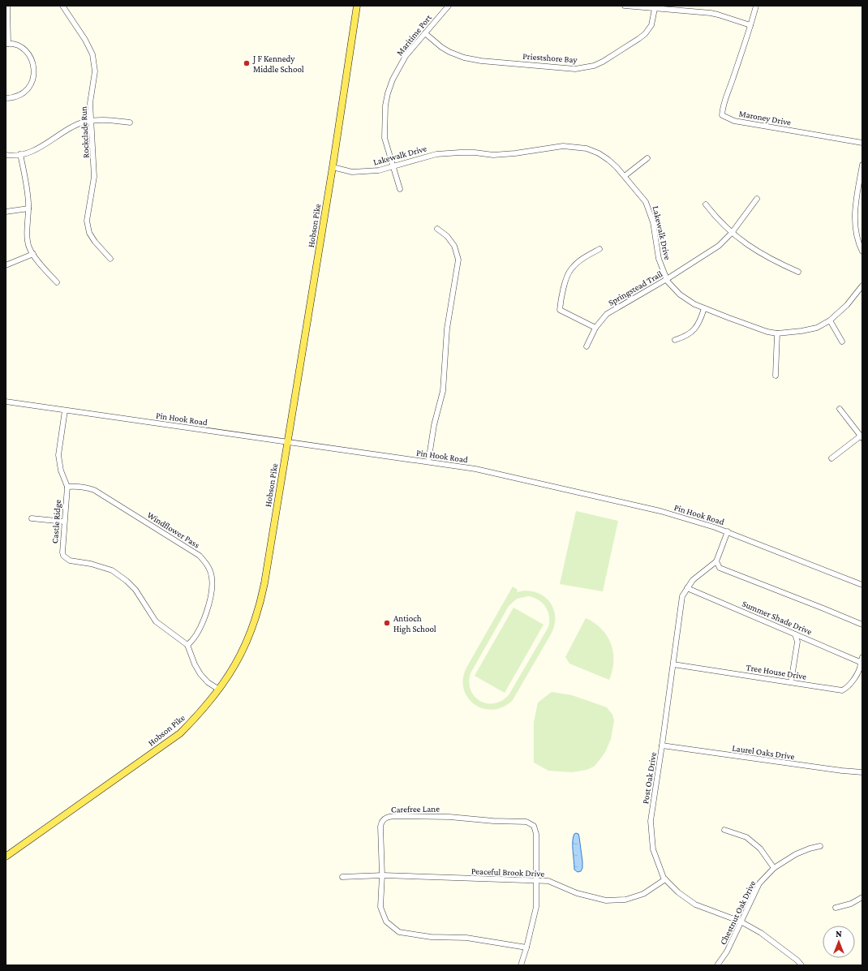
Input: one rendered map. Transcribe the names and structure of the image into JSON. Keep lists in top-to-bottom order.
{
  "streets": {
    "main road": ["Hobson Pike"],
    "street": [
      "Maritime Port",
      "Priestshore Bay",
      "Maroney Drive",
      "Rockclade Run",
      "Lakewalk Drive",
      "Springstead Trail",
      "Pin Hook Road",
      "Castle Ridge",
      "Windflower Pass",
      "Summer Shade Drive",
      "Tree House Drive",
      "Laurel Oaks Drive",
      "Post Oak Drive",
      "Carefree Lane",
      "Peaceful Brook Drive",
      "Chestnut Oak Drive"
    ]
  },
  "crossings": [
    ["Maritime Port", "Priestshore Bay"],
    ["Maritime Port", "Lakewalk Drive"],
    ["Lakewalk Drive", "Hobson Pike"],
    ["Lakewalk Drive", "Springstead Trail"],
    ["Hobson Pike", "Pin Hook Road"],
    ["Pin Hook Road", "Castle Ridge"],
    ["Castle Ridge", "Windflower Pass"],
    ["Summer Shade Drive", "Tree House Drive"],
    ["Summer Shade Drive", "Post Oak Drive"],
    ["Tree House Drive", "Post Oak Drive"],
    ["Laurel Oaks Drive", "Post Oak Drive"],
    ["Post Oak Drive", "Peaceful Brook Drive"],
    ["Post Oak Drive", "Chestnut Oak Drive"],
    ["Carefree Lane", "Peaceful Brook Drive"]
  ],
  "places": ["J F Kennedy Middle School", "Antioch High School"],
  "north": "top"
}
